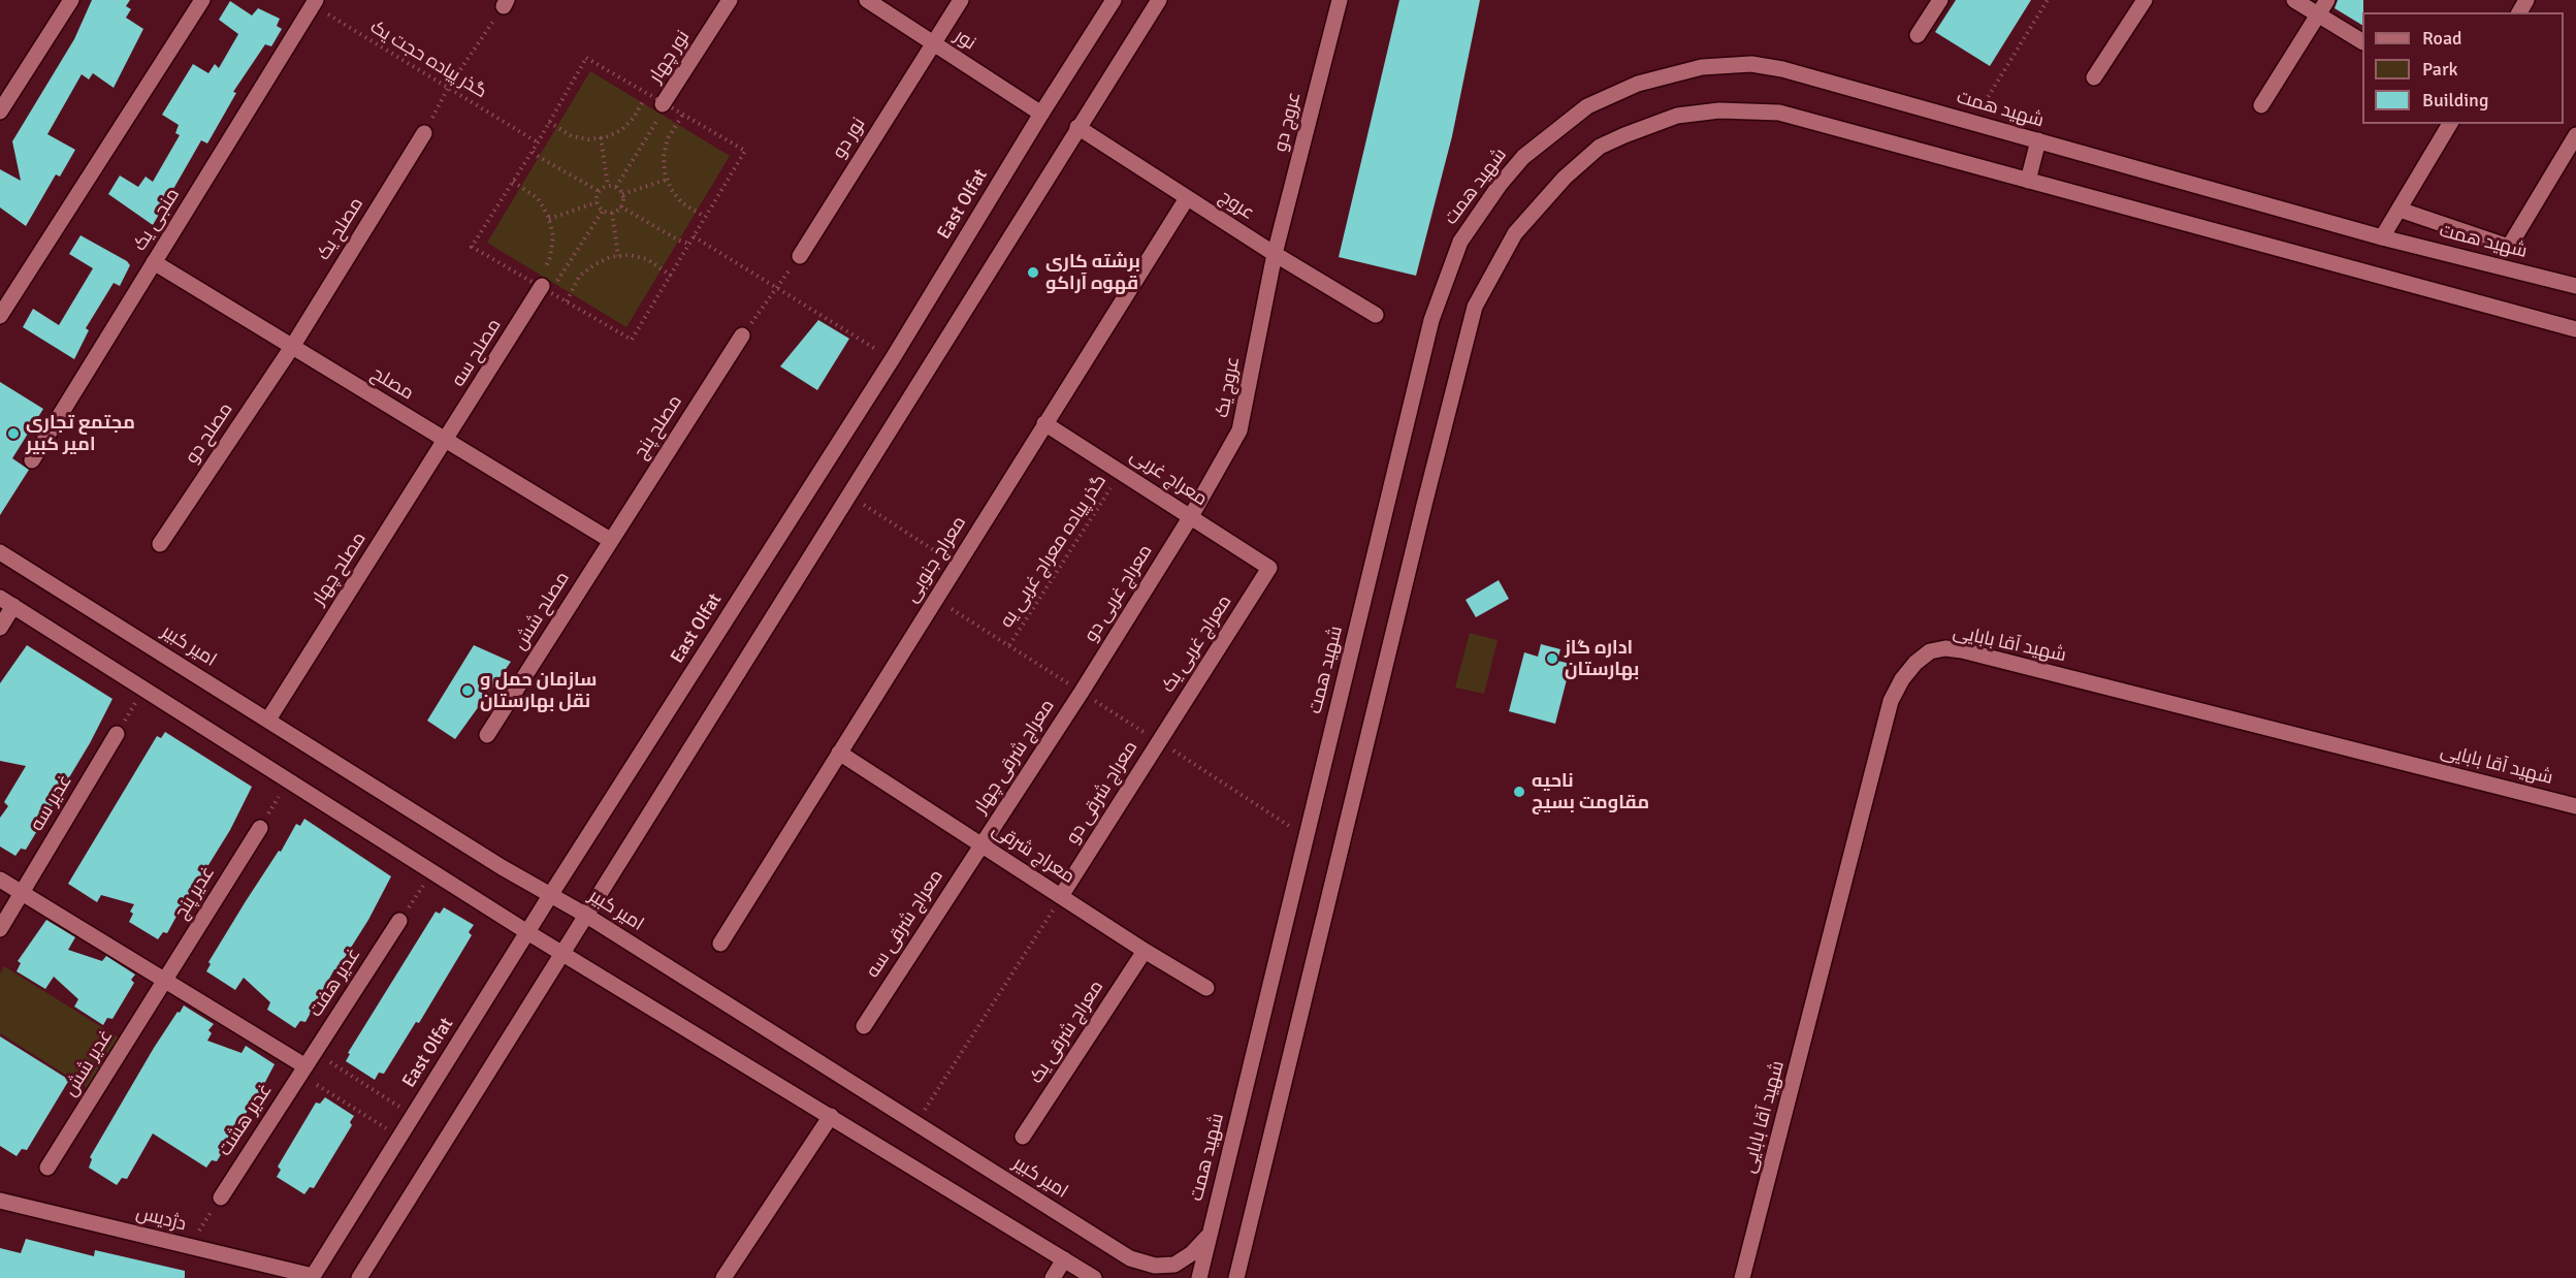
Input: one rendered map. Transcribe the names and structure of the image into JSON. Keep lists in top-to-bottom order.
{
  "streets": {
    "street": [
      "نور",
      "نور چهار",
      "شهید همت",
      "عروج دو",
      "نور دو",
      "East Olfat",
      "عروج",
      "منجی یک",
      "مصلح یک",
      "مصلح سه",
      "مصلح",
      "عروج یک",
      "مصلح پنج",
      "مصلح دو",
      "معراج غربی",
      "معراج جنوبی",
      "مصلح چهار",
      "معراج غربی دو",
      "مصلح شش",
      "معراج غربی یک",
      "شهید آقا بابایی",
      "امیر کبیر",
      "معراج شرقی چهار",
      "معراج شرقی دو",
      "غدیر سه",
      "معراج شرقی",
      "غدیر پنج",
      "معراج شرقی سه",
      "غدیر هفت",
      "معراج شرقی یک",
      "غدیر شش",
      "غدیر هشت",
      "دژدیس"
    ],
    "path": ["گذر پیاده حجت یک", "گذر پیاده معراج غربی یه"]
  },
  "crossings": [
    ["نور", "نور دو"],
    ["نور", "East Olfat"],
    ["گذر پیاده حجت یک", "منجی یک"],
    ["شهید همت", "امیر کبیر"],
    ["عروج دو", "عروج"],
    ["عروج دو", "عروج یک"],
    ["East Olfat", "امیر کبیر"],
    ["East Olfat", "دژدیس"],
    ["عروج", "عروج یک"],
    ["عروج", "معراج جنوبی"],
    ["منجی یک", "مصلح"],
    ["مصلح یک", "مصلح"],
    ["مصلح یک", "مصلح دو"],
    ["مصلح سه", "مصلح"],
    ["مصلح سه", "مصلح چهار"],
    ["مصلح", "مصلح پنج"],
    ["مصلح", "مصلح دو"],
    ["مصلح", "مصلح چهار"],
    ["مصلح", "مصلح شش"],
    ["عروج یک", "معراج غربی"],
    ["عروج یک", "معراج غربی دو"],
    ["مصلح پنج", "مصلح شش"],
    ["معراج غربی", "گذر پیاده معراج غربی یه"],
    ["معراج غربی", "معراج جنوبی"],
    ["معراج غربی", "معراج غربی دو"],
    ["معراج غربی", "معراج غربی یک"],
    ["معراج جنوبی", "معراج شرقی"],
    ["مصلح چهار", "امیر کبیر"],
    ["معراج غربی دو", "معراج شرقی چهار"],
    ["معراج غربی یک", "معراج شرقی دو"],
    ["معراج شرقی چهار", "معراج شرقی"],
    ["معراج شرقی چهار", "معراج شرقی سه"],
    ["معراج شرقی دو", "معراج شرقی"],
    ["معراج شرقی", "معراج شرقی سه"],
    ["معراج شرقی", "معراج شرقی یک"],
    ["غدیر پنج", "غدیر شش"],
    ["غدیر هفت", "غدیر هشت"]
  ],
  "places": [
    "برشته کاری قهوه آراکو",
    "مجتمع تجاری امیر کبیر",
    "اداره گاز بهارستان",
    "سازمان حمل و نقل بهارستان",
    "ناحیه مقاومت بسیج"
  ],
  "legend": ["Road", "Park", "Building"]
}
